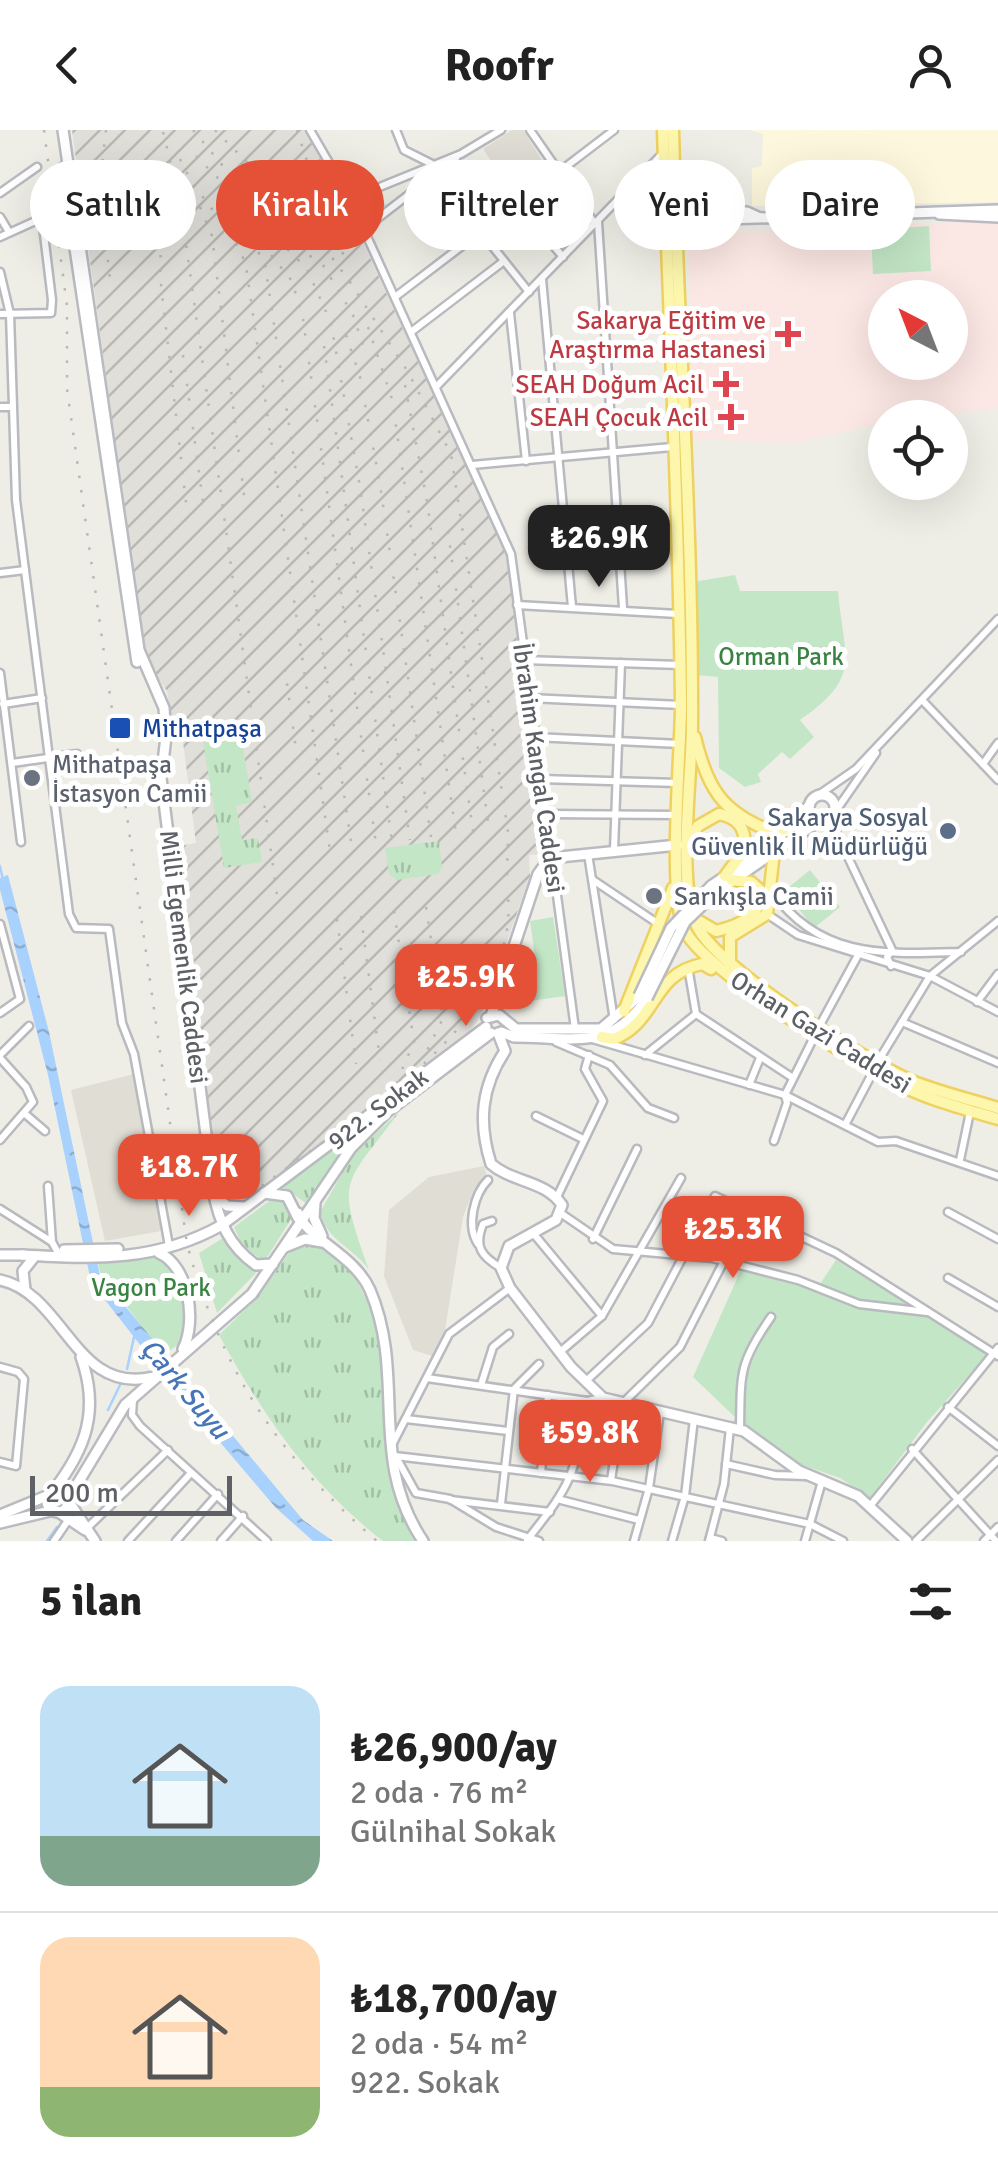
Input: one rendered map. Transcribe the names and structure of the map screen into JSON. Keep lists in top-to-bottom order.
{
  "streets": {
    "main road": ["Milli Egemenlik Caddesi", "Orhan Gazi Caddesi", "922. Sokak"],
    "street": ["İbrahim Kangal Caddesi"]
  },
  "crossings": [
    ["Milli Egemenlik Caddesi", "922. Sokak"]
  ],
  "water": ["Çark Suyu"],
  "parks": ["Orman Park", "Vagon Park"],
  "places": {
    "health": ["Sakarya Eğitim ve Araştırma Hastanesi", "SEAH Doğum Acil", "SEAH Çocuk Acil"],
    "transit": ["Mithatpaşa"],
    "other": ["Mithatpaşa İstasyon Camii", "Sakarya Sosyal Güvenlik İl Müdürlüğü", "Sarıkışla Camii"]
  },
  "scale_bar": "200 m",
  "north": "top left",
  "page": {
    "header": "Roofr",
    "chip": [
      "Satılık",
      "Kiralık",
      "Filtreler",
      "Yeni",
      "Daire"
    ],
    "price": [
      "₺26.9K",
      "₺25.9K",
      "₺18.7K",
      "₺25.3K",
      "₺59.8K"
    ],
    "scale": "200 m",
    "heading": "5 ilan",
    "list": [
      {
        "name": "₺26,900/ay",
        "note": "2 oda · 76 m² · Gülnihal Sokak"
      },
      {
        "name": "₺18,700/ay",
        "note": "2 oda · 54 m² · 922. Sokak"
      }
    ]
  }
}
